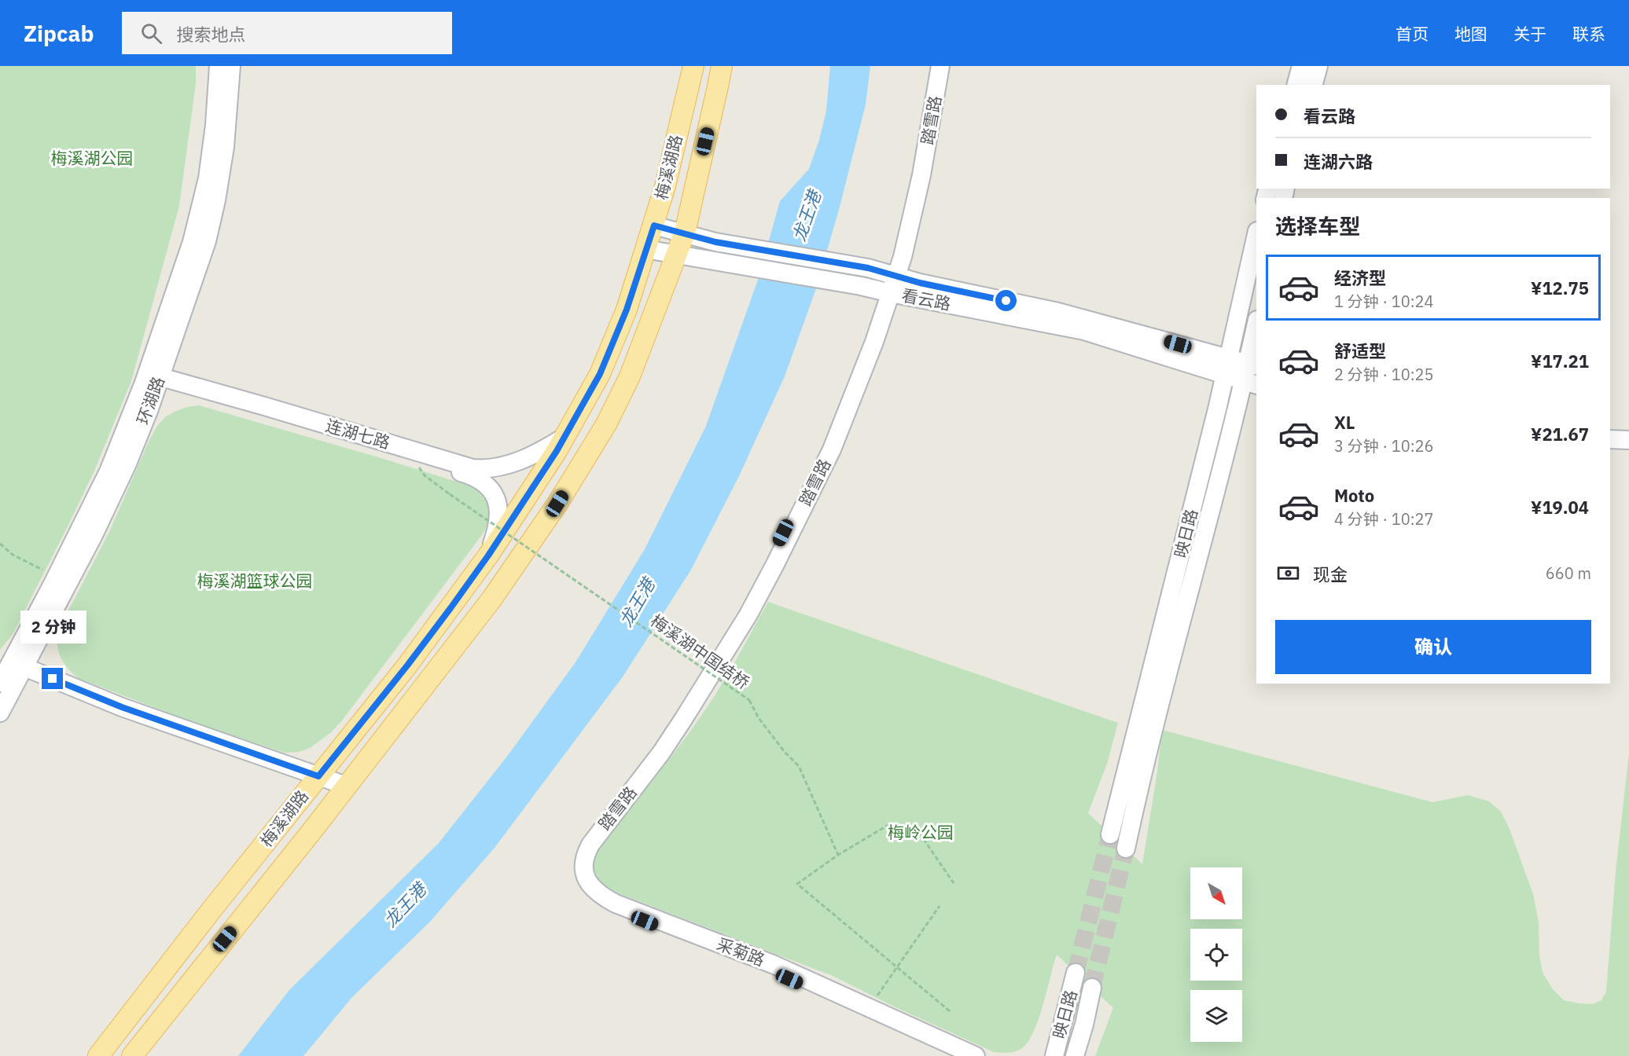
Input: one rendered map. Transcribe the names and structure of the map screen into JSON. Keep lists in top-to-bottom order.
{
  "streets": {
    "main road": [
      "踏雪路",
      "梅溪湖路",
      "看云路",
      "环湖路",
      "连湖七路",
      "映日路",
      "采菊路"
    ],
    "path": ["梅溪湖中国结桥"]
  },
  "crossings": [
    ["踏雪路", "看云路"],
    ["踏雪路", "采菊路"],
    ["梅溪湖路", "看云路"],
    ["梅溪湖路", "连湖七路"],
    ["看云路", "映日路"],
    ["环湖路", "连湖七路"],
    ["连湖七路", "梅溪湖中国结桥"]
  ],
  "water": ["龙王港"],
  "parks": ["梅溪湖公园", "梅溪湖篮球公园", "梅岭公园"],
  "north": "bottom right",
  "page": {
    "header": "Zipcab",
    "search": "搜索地点",
    "nav": [
      "首页",
      "地图",
      "关于",
      "联系"
    ],
    "banner": ["看云路", "连湖六路"],
    "heading": "选择车型",
    "list": [
      {
        "name": "经济型",
        "note": "1 分钟 · 10:24",
        "value": "¥12.75"
      },
      {
        "name": "舒适型",
        "note": "2 分钟 · 10:25",
        "value": "¥17.21"
      },
      {
        "name": "XL",
        "note": "3 分钟 · 10:26",
        "value": "¥21.67"
      },
      {
        "name": "Moto",
        "note": "4 分钟 · 10:27",
        "value": "¥19.04"
      }
    ],
    "pay": ["现金", "660 m"],
    "bubble": "2 分钟",
    "buttons": "确认"
  }
}
